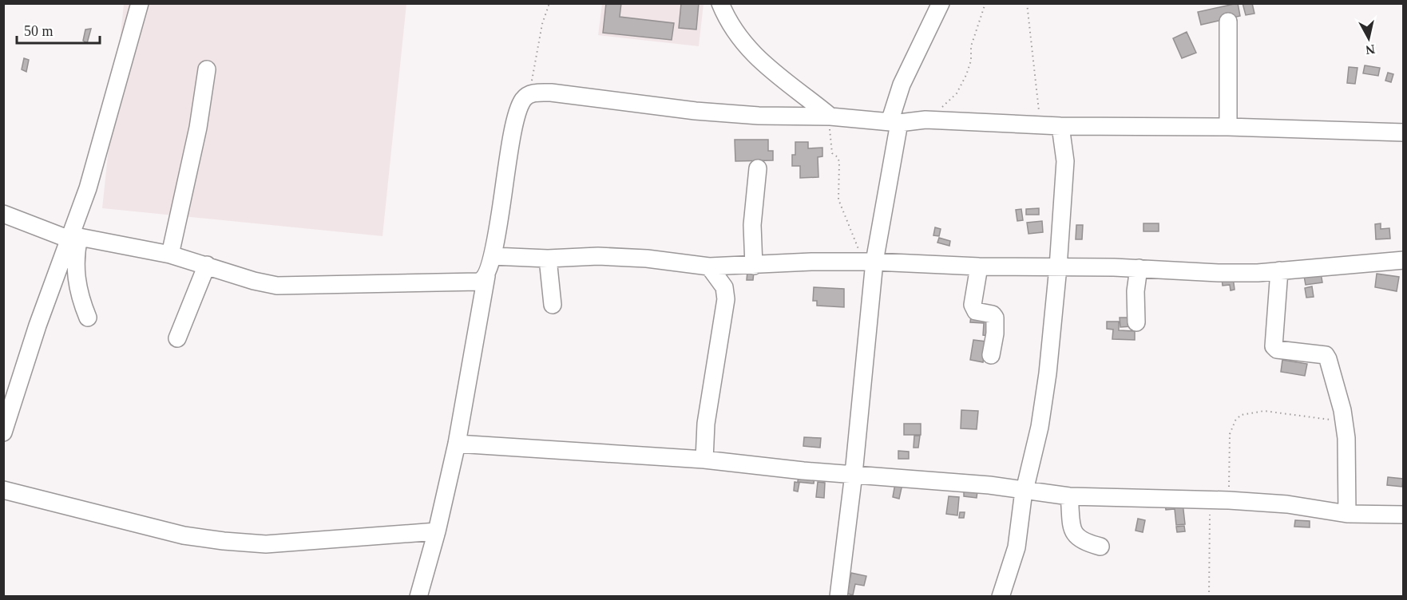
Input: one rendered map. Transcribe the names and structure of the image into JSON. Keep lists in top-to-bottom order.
{
  "scale_bar": "50 m",
  "north": "bottom"
}
